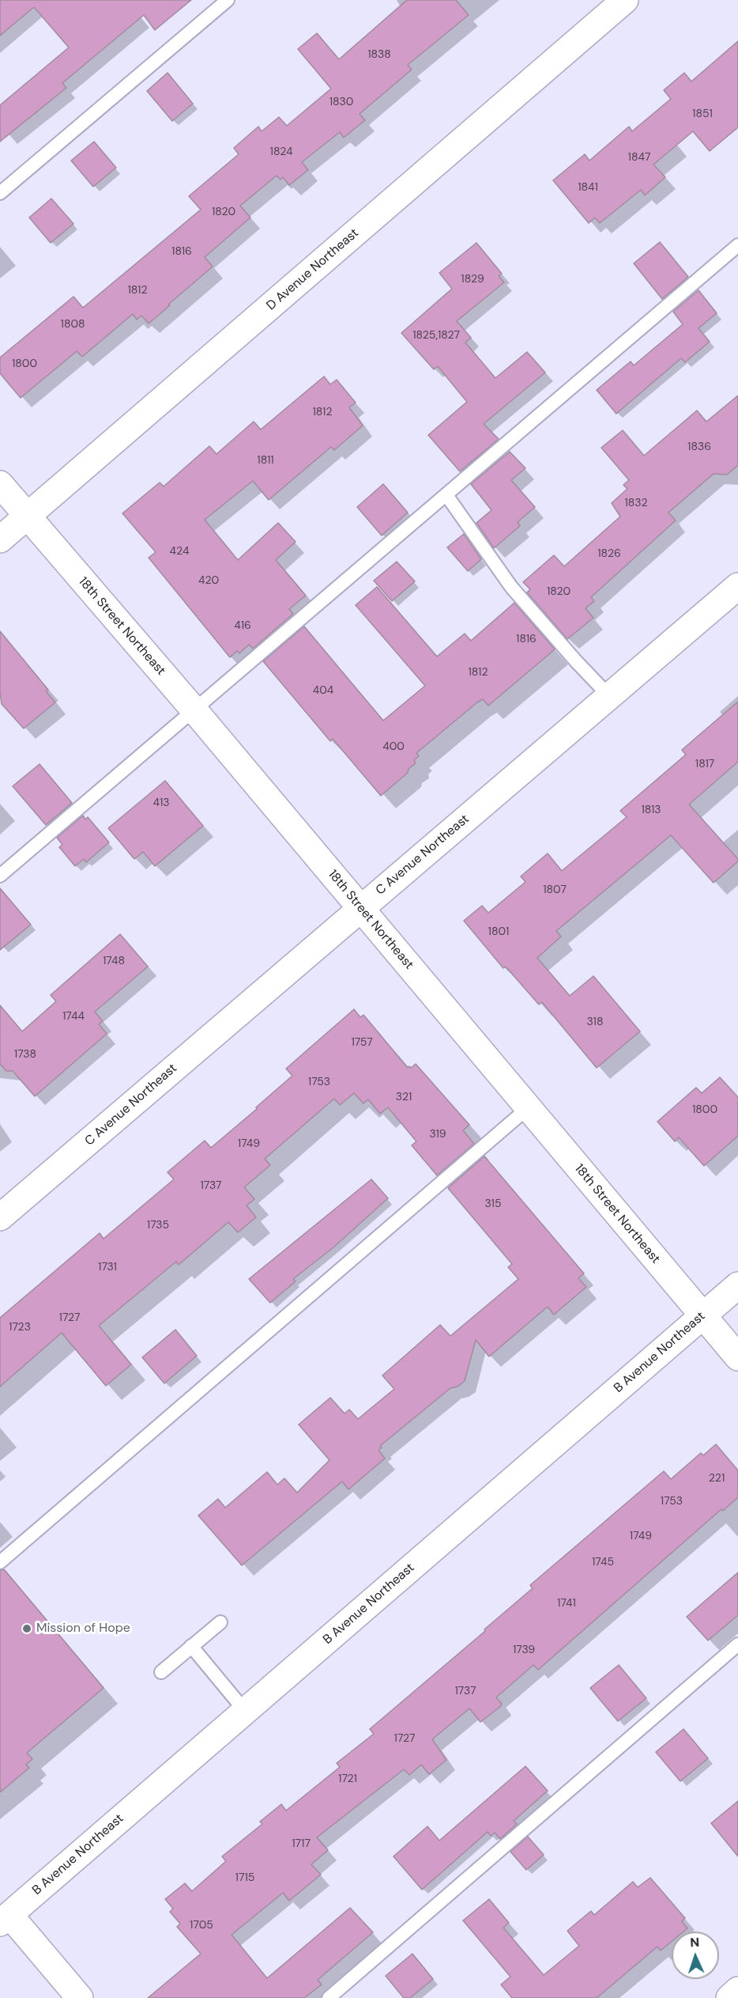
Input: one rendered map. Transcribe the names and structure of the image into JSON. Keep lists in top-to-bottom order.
{
  "streets": {
    "street": [
      "D Avenue Northeast",
      "18th Street Northeast",
      "C Avenue Northeast",
      "B Avenue Northeast"
    ]
  },
  "crossings": [
    ["D Avenue Northeast", "18th Street Northeast"],
    ["18th Street Northeast", "C Avenue Northeast"],
    ["18th Street Northeast", "B Avenue Northeast"]
  ],
  "places": ["Mission of Hope"],
  "house_numbers": [
    "1838",
    "1830",
    "1851",
    "1824",
    "1847",
    "1841",
    "1820",
    "1816",
    "1829",
    "1812",
    "1808",
    "1825,1827",
    "1800",
    "1812",
    "1836",
    "1811",
    "1832",
    "424",
    "1826",
    "420",
    "1820",
    "416",
    "1816",
    "1812",
    "404",
    "400",
    "1817",
    "413",
    "1813",
    "1807",
    "1801",
    "1748",
    "1744",
    "318",
    "1757",
    "1738",
    "1753",
    "321",
    "1800",
    "319",
    "1749",
    "1737",
    "315",
    "1735",
    "1731",
    "1727",
    "1723",
    "221",
    "1753",
    "1749",
    "1745",
    "1741",
    "1739",
    "1737",
    "1727",
    "1721",
    "1717",
    "1715",
    "1705"
  ],
  "north": "top"
}
